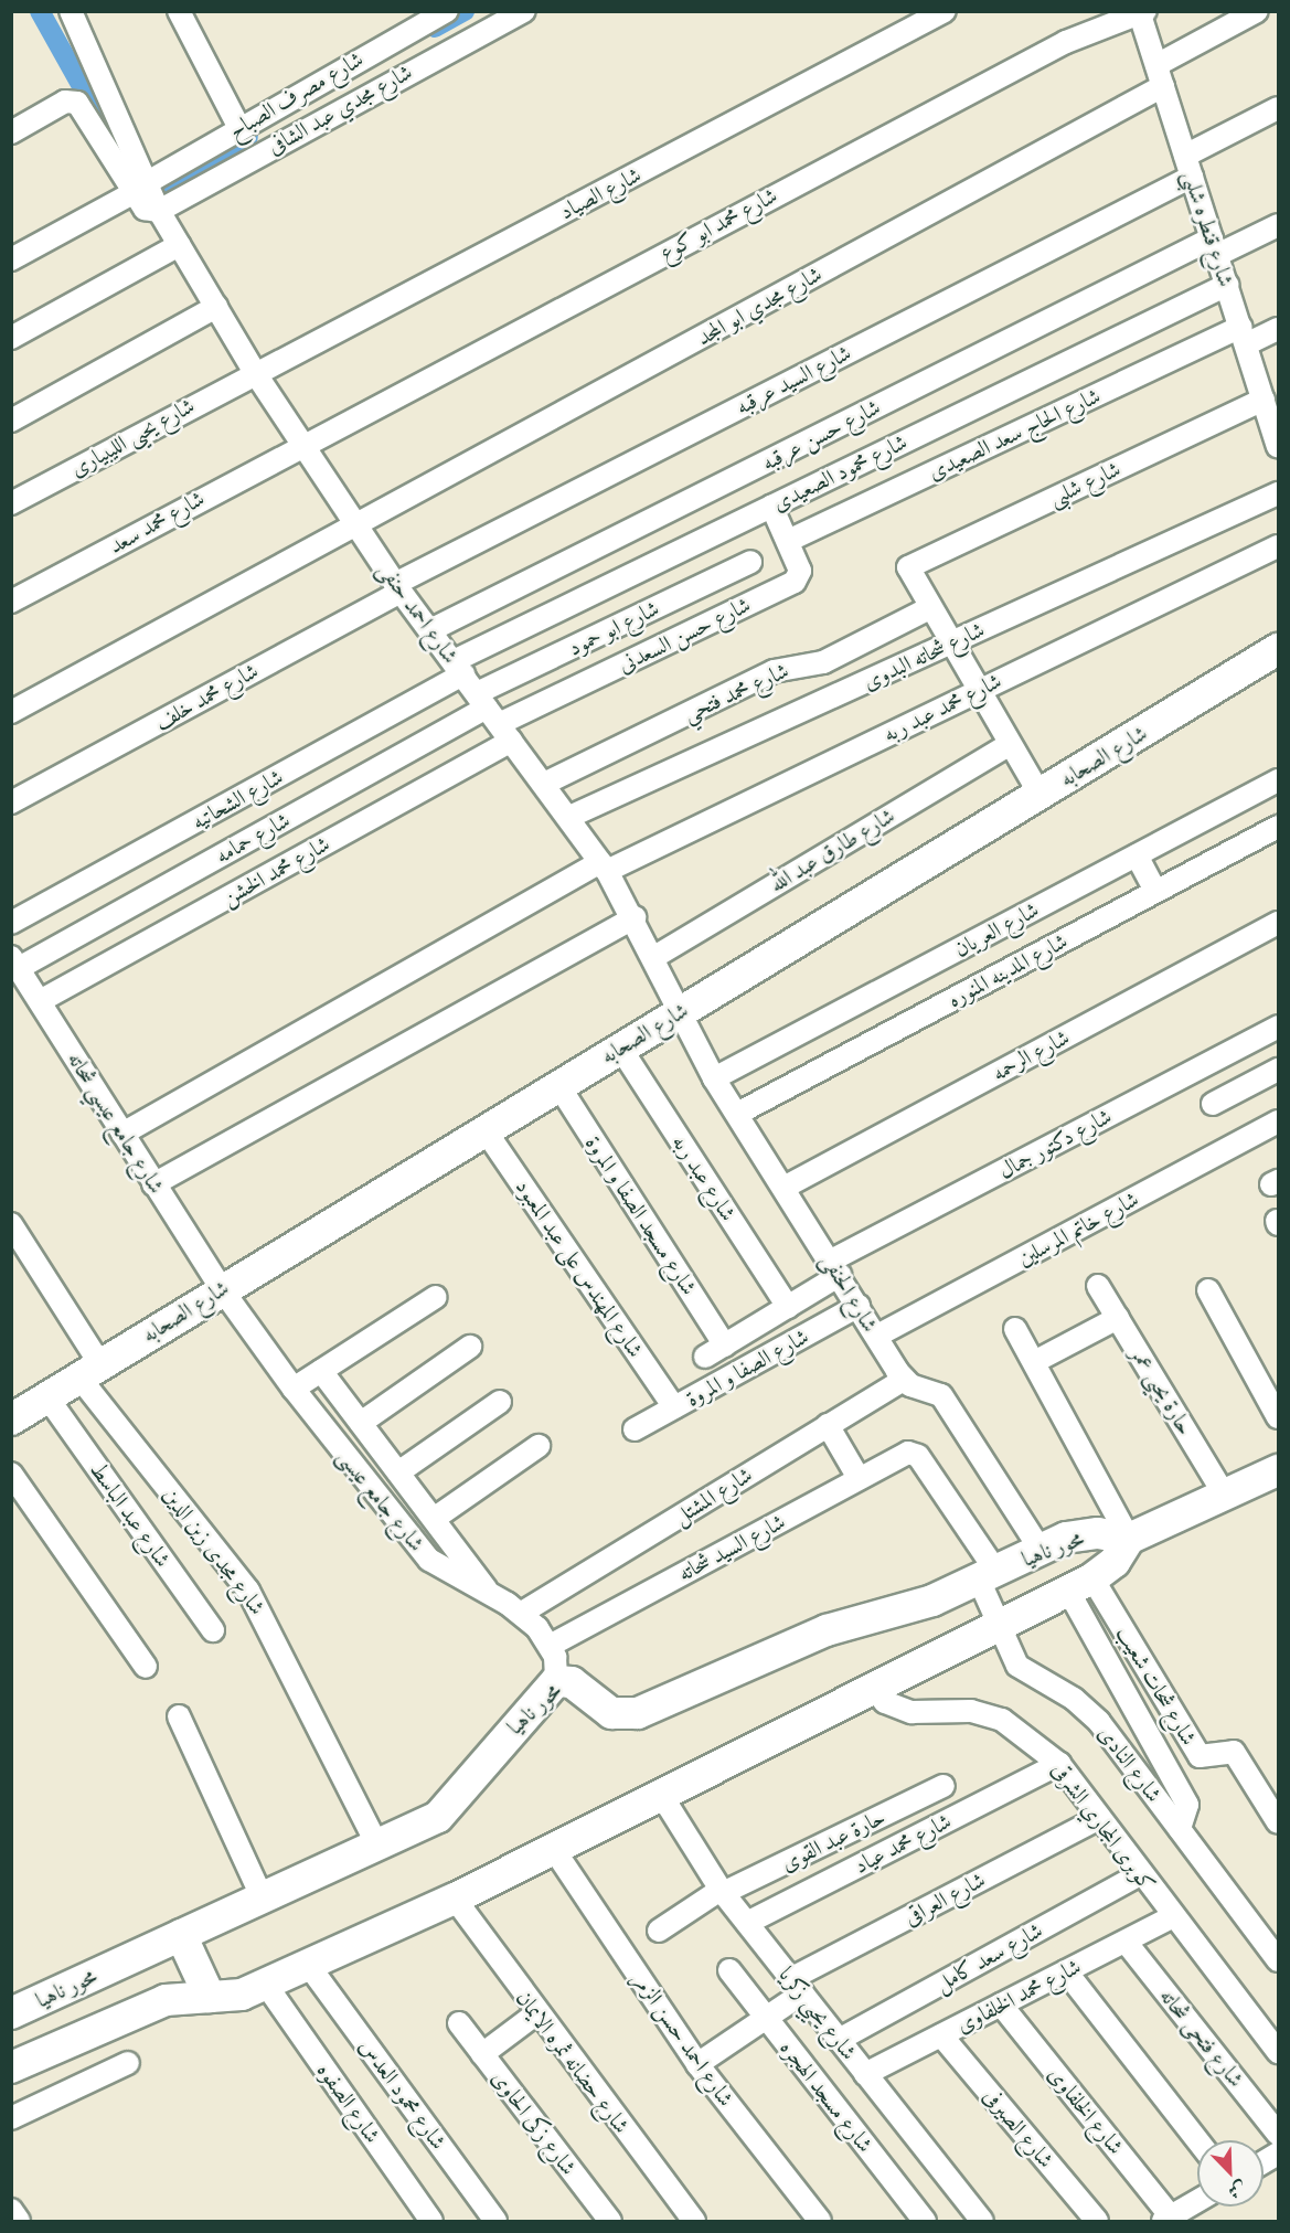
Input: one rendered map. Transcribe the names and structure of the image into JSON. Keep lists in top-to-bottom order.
{
  "streets": {
    "main road": ["شارع الصحابه", "محور ناهيا"],
    "street": [
      "شارع مصرف الصباح",
      "شارع مجدي عبد الشافى",
      "شارع الصياد",
      "شارع محمد ابو كوع",
      "شارع قنطره شلبى",
      "شارع مجدي ابو المجد",
      "شارع السيد عرقبه",
      "شارع الحاج سعد الصعيدى",
      "شارع حسن عرقبه",
      "شارع يحيى الليبيارى",
      "شارع محمود الصعيدى",
      "شارع شلبى",
      "شارع محمد سعد",
      "شارع احمد حنفى",
      "شارع ابو حمود",
      "شارع حسن السعدنى",
      "شارع شحاته البدوى",
      "شارع محمد فتحي",
      "شارع محمد خلف",
      "شارع محمد عبد ربه",
      "شارع الشحاتيه",
      "شارع حمامه",
      "شارع طارق عبد الله",
      "شارع محمد الخشن",
      "شارع العريان",
      "شارع المدينه المنوره",
      "شارع الرحمه",
      "شارع جامع عيسي شحاته",
      "شارع دكتور جمال",
      "شارع عبد ربه",
      "شارع مسجد الصفا و المروة",
      "شارع خاتم المرسلين",
      "شارع المهندس على عبد المعبود",
      "شارع الحنفى",
      "شارع الصفا و المروة",
      "حارة يحيى عمر",
      "شارع المشتل",
      "شارع جامع عيسى",
      "شارع عبد الباسط",
      "شارع السيد شحاته",
      "شارع مجدى زين الدين",
      "شارع شحات شعيب",
      "شارع النادى",
      "كوبرى المجاري الشرقى",
      "حارة عبد القوى",
      "شارع محمد عياد",
      "شارع العراقى",
      "شارع سعد كامل",
      "شارع محمد الخلفاوى",
      "شارع يحيي زكريا",
      "شارع فتحى شحاته",
      "شارع احمد حسن الزمر",
      "شارع حضانه ثمره الايمان",
      "شارع محمود العدس",
      "شارع مسجد الهجره",
      "شارع الصفوه",
      "شارع الخلفاوى",
      "شارع زكى الحاوى",
      "شارع الصيرفى"
    ]
  },
  "crossings": [
    ["شارع مجدي عبد الشافى", "شارع احمد حنفى"],
    ["شارع الصياد", "شارع يحيى الليبيارى"],
    ["شارع الصياد", "شارع احمد حنفى"],
    ["شارع محمد ابو كوع", "شارع قنطره شلبى"],
    ["شارع محمد ابو كوع", "شارع محمد سعد"],
    ["شارع محمد ابو كوع", "شارع احمد حنفى"],
    ["شارع قنطره شلبى", "شارع مجدي ابو المجد"],
    ["شارع قنطره شلبى", "شارع السيد عرقبه"],
    ["شارع قنطره شلبى", "شارع الحاج سعد الصعيدى"],
    ["شارع قنطره شلبى", "شارع حسن عرقبه"],
    ["شارع قنطره شلبى", "شارع محمود الصعيدى"],
    ["شارع قنطره شلبى", "شارع شلبى"],
    ["شارع مجدي ابو المجد", "شارع احمد حنفى"],
    ["شارع السيد عرقبه", "شارع احمد حنفى"],
    ["شارع السيد عرقبه", "شارع محمد خلف"],
    ["شارع الحاج سعد الصعيدى", "شارع حسن السعدنى"],
    ["شارع حسن عرقبه", "شارع احمد حنفى"],
    ["شارع يحيى الليبيارى", "شارع احمد حنفى"],
    ["شارع محمود الصعيدى", "شارع احمد حنفى"],
    ["شارع محمود الصعيدى", "شارع حسن السعدنى"],
    ["شارع محمود الصعيدى", "شارع الشحاتيه"],
    ["شارع شلبى", "شارع محمد فتحي"],
    ["شارع محمد سعد", "شارع احمد حنفى"],
    ["شارع احمد حنفى", "شارع ابو حمود"],
    ["شارع احمد حنفى", "شارع حسن السعدنى"],
    ["شارع احمد حنفى", "شارع شحاته البدوى"],
    ["شارع احمد حنفى", "شارع محمد فتحي"],
    ["شارع احمد حنفى", "شارع محمد خلف"],
    ["شارع احمد حنفى", "شارع محمد عبد ربه"],
    ["شارع احمد حنفى", "شارع الصحابه"],
    ["شارع احمد حنفى", "شارع الشحاتيه"],
    ["شارع احمد حنفى", "شارع حمامه"],
    ["شارع احمد حنفى", "شارع طارق عبد الله"],
    ["شارع احمد حنفى", "شارع محمد الخشن"],
    ["شارع احمد حنفى", "شارع الحنفى"],
    ["شارع ابو حمود", "شارع حسن السعدنى"],
    ["شارع ابو حمود", "شارع حمامه"],
    ["شارع ابو حمود", "شارع محمد الخشن"],
    ["شارع حسن السعدنى", "شارع حمامه"],
    ["شارع حسن السعدنى", "شارع محمد الخشن"],
    ["شارع محمد عبد ربه", "شارع جامع عيسي شحاته"],
    ["شارع الصحابه", "شارع جامع عيسي شحاته"],
    ["شارع الصحابه", "شارع عبد ربه"],
    ["شارع الصحابه", "شارع مسجد الصفا و المروة"],
    ["شارع الصحابه", "شارع المهندس على عبد المعبود"],
    ["شارع الصحابه", "شارع الحنفى"],
    ["شارع الصحابه", "شارع جامع عيسى"],
    ["شارع الصحابه", "شارع عبد الباسط"],
    ["شارع الصحابه", "شارع مجدى زين الدين"],
    ["شارع حمامه", "شارع محمد الخشن"],
    ["شارع حمامه", "شارع جامع عيسي شحاته"],
    ["شارع محمد الخشن", "شارع جامع عيسي شحاته"],
    ["شارع العريان", "شارع الحنفى"],
    ["شارع المدينه المنوره", "شارع الحنفى"],
    ["شارع الرحمه", "شارع الحنفى"],
    ["شارع جامع عيسي شحاته", "شارع جامع عيسى"],
    ["شارع دكتور جمال", "شارع عبد ربه"],
    ["شارع دكتور جمال", "شارع مسجد الصفا و المروة"],
    ["شارع دكتور جمال", "شارع الحنفى"],
    ["شارع خاتم المرسلين", "شارع الحنفى"],
    ["شارع المهندس على عبد المعبود", "شارع الصفا و المروة"],
    ["شارع الحنفى", "شارع الصفا و المروة"],
    ["شارع الحنفى", "شارع المشتل"],
    ["حارة يحيى عمر", "محور ناهيا"],
    ["شارع المشتل", "شارع جامع عيسى"],
    ["شارع جامع عيسى", "شارع السيد شحاته"],
    ["شارع جامع عيسى", "محور ناهيا"],
    ["شارع السيد شحاته", "شارع النادى"],
    ["محور ناهيا", "شارع مجدى زين الدين"],
    ["محور ناهيا", "شارع شحات شعيب"],
    ["محور ناهيا", "شارع النادى"],
    ["محور ناهيا", "كوبرى المجاري الشرقى"],
    ["محور ناهيا", "شارع يحيي زكريا"],
    ["محور ناهيا", "شارع احمد حسن الزمر"],
    ["محور ناهيا", "شارع حضانه ثمره الايمان"],
    ["محور ناهيا", "شارع محمود العدس"],
    ["محور ناهيا", "شارع الصفوه"],
    ["كوبرى المجاري الشرقى", "شارع محمد عياد"],
    ["كوبرى المجاري الشرقى", "شارع العراقى"],
    ["كوبرى المجاري الشرقى", "شارع سعد كامل"],
    ["كوبرى المجاري الشرقى", "شارع محمد الخلفاوى"],
    ["حارة عبد القوى", "شارع يحيي زكريا"],
    ["شارع محمد عياد", "شارع يحيي زكريا"],
    ["شارع العراقى", "شارع يحيي زكريا"],
    ["شارع العراقى", "شارع احمد حسن الزمر"],
    ["شارع العراقى", "شارع مسجد الهجره"],
    ["شارع سعد كامل", "شارع يحيي زكريا"],
    ["شارع محمد الخلفاوى", "شارع يحيي زكريا"],
    ["شارع محمد الخلفاوى", "شارع فتحى شحاته"],
    ["شارع محمد الخلفاوى", "شارع الخلفاوى"],
    ["شارع محمد الخلفاوى", "شارع الصيرفى"]
  ],
  "north": "bottom right"
}
